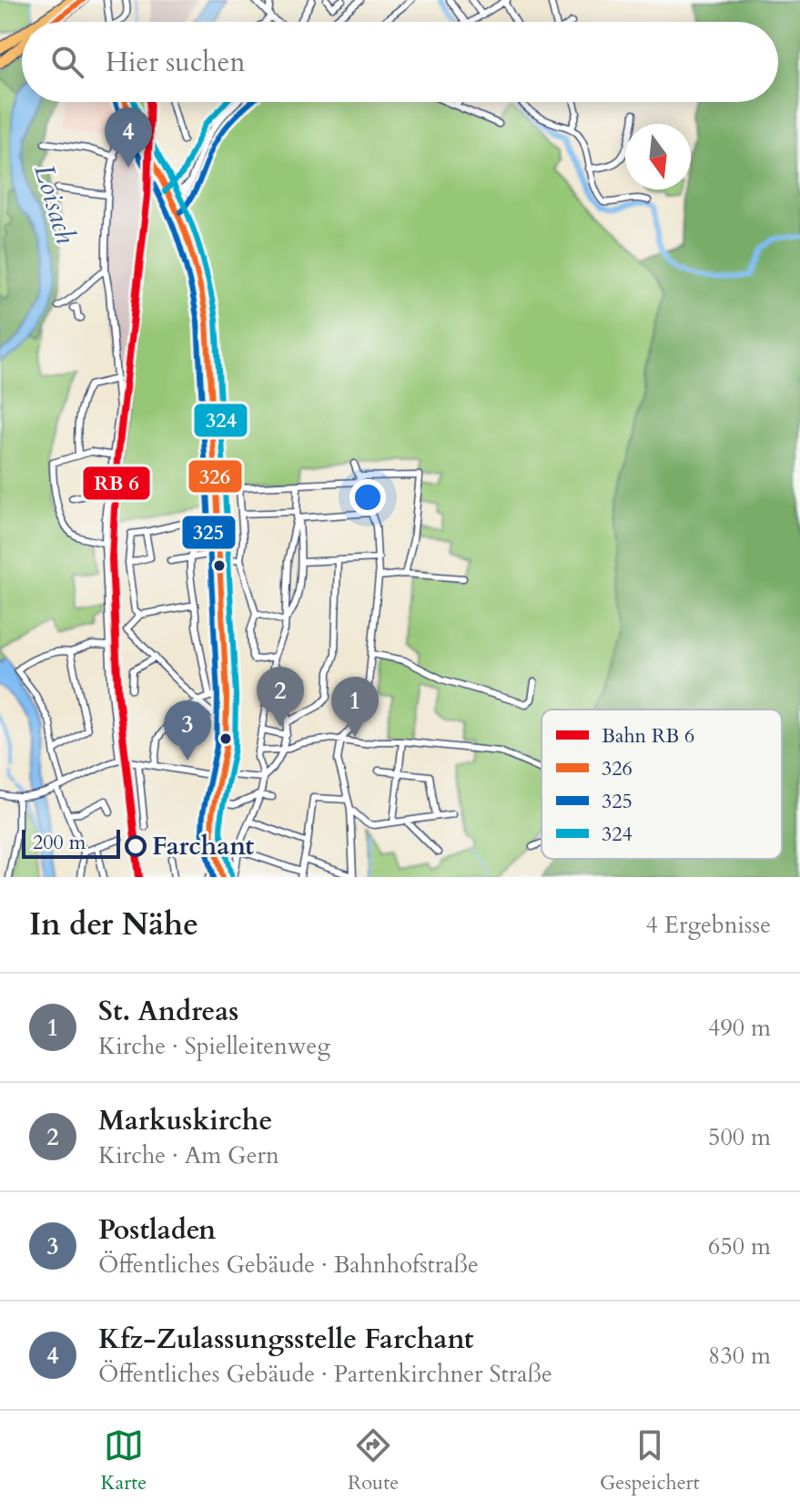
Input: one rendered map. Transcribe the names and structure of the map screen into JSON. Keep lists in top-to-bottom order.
{
  "water": ["Loisach"],
  "places": ["Farchant"],
  "lines": ["transit line 326", "transit line 325", "transit line 324"],
  "legend": [
    "Bahn RB 6",
    "326",
    "325",
    "324"
  ],
  "scale_bar": "200 m",
  "north": "bottom",
  "page": {
    "search": "Hier suchen",
    "pins": [
      "4",
      "2",
      "1",
      "3"
    ],
    "scale": "200 m",
    "heading": ["In der Nähe", "4 Ergebnisse"],
    "list": [
      {
        "mark": "1",
        "name": "St. Andreas",
        "note": "Kirche · Spielleitenweg",
        "value": "490 m"
      },
      {
        "mark": "2",
        "name": "Markuskirche",
        "note": "Kirche · Am Gern",
        "value": "500 m"
      },
      {
        "mark": "3",
        "name": "Postladen",
        "note": "Öffentliches Gebäude · Bahnhofstraße",
        "value": "650 m"
      },
      {
        "mark": "4",
        "name": "Kfz-Zulassungsstelle Farchant",
        "note": "Öffentliches Gebäude · Partenkirchner Straße",
        "value": "830 m"
      }
    ],
    "nav": ["Karte", "Route", "Gespeichert"]
  }
}
